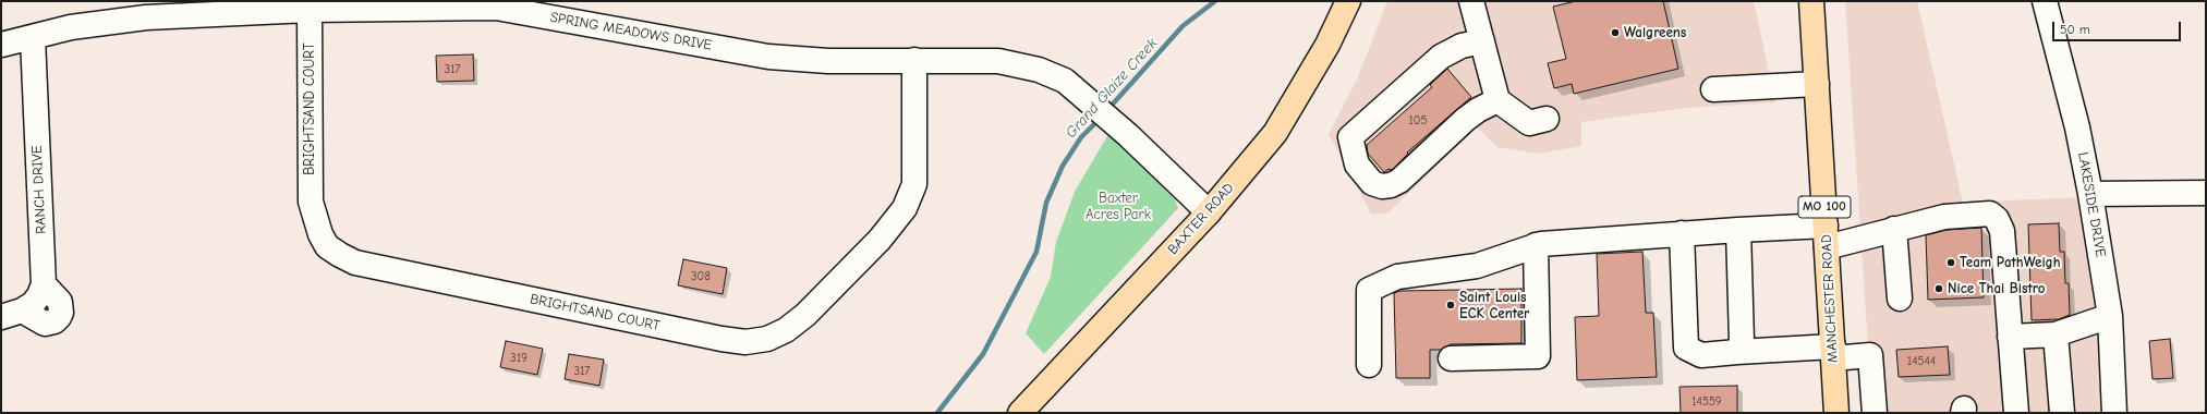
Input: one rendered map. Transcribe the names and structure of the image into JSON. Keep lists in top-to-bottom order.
{
  "streets": {
    "main road": ["MO 100", "BAXTER ROAD", "MANCHESTER ROAD"],
    "street": [
      "SPRING MEADOWS DRIVE",
      "BRIGHTSAND COURT",
      "RANCH DRIVE",
      "LAKESIDE DRIVE"
    ]
  },
  "crossings": [
    ["SPRING MEADOWS DRIVE", "BRIGHTSAND COURT"],
    ["SPRING MEADOWS DRIVE", "RANCH DRIVE"],
    ["SPRING MEADOWS DRIVE", "BAXTER ROAD"]
  ],
  "water": ["Grand Glaize Creek"],
  "parks": ["Baxter Acres Park"],
  "places": [
    "Walgreens",
    "Team PathWeigh",
    "Nice Thai Bistro",
    "Saint Louis ECK Center"
  ],
  "house_numbers": [
    "317",
    "105",
    "308",
    "319",
    "14544",
    "317",
    "14559"
  ],
  "scale_bar": "50 m"
}
